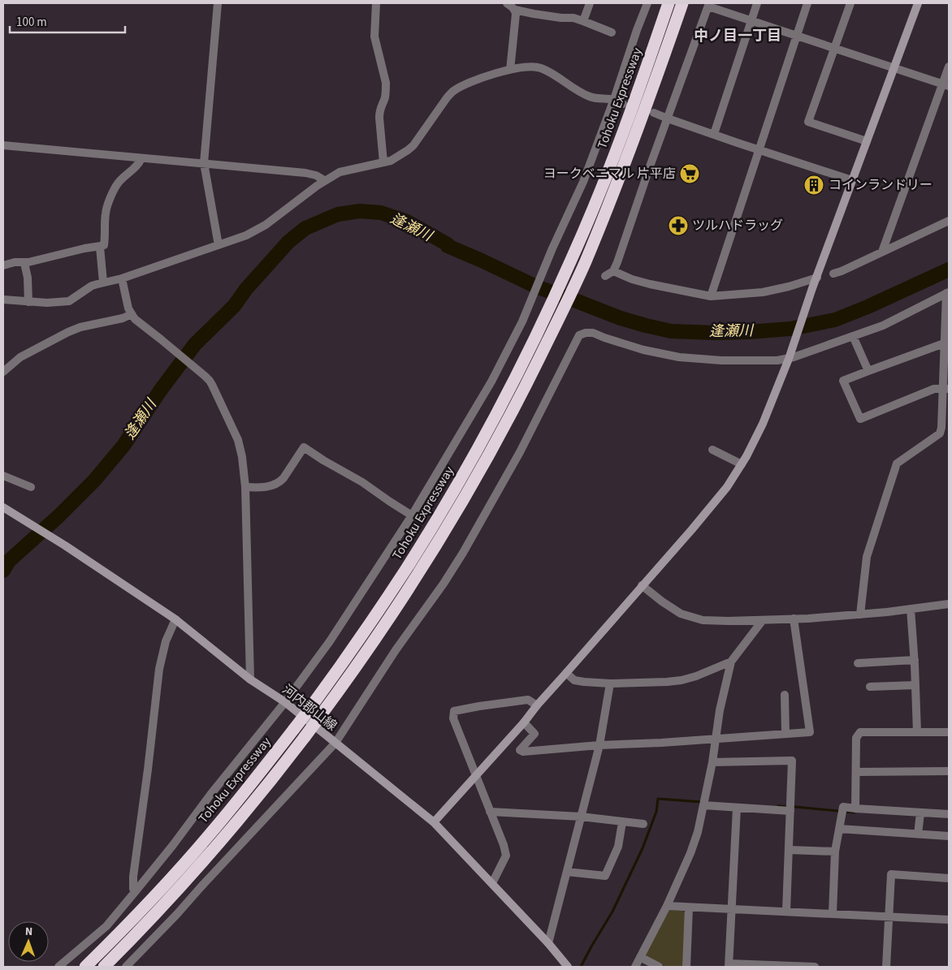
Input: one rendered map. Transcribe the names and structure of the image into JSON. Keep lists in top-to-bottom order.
{
  "streets": {
    "highway": ["Tohoku Expressway"],
    "street": ["河内郡山線"]
  },
  "districts": ["中ノ目一丁目"],
  "water": ["逢瀬川"],
  "places": {
    "supermarket": ["ヨークベニマル 片平店"],
    "building": ["コインランドリー"],
    "pharmacy": ["ツルハドラッグ"]
  },
  "scale_bar": "100 m",
  "north": "top"
}
